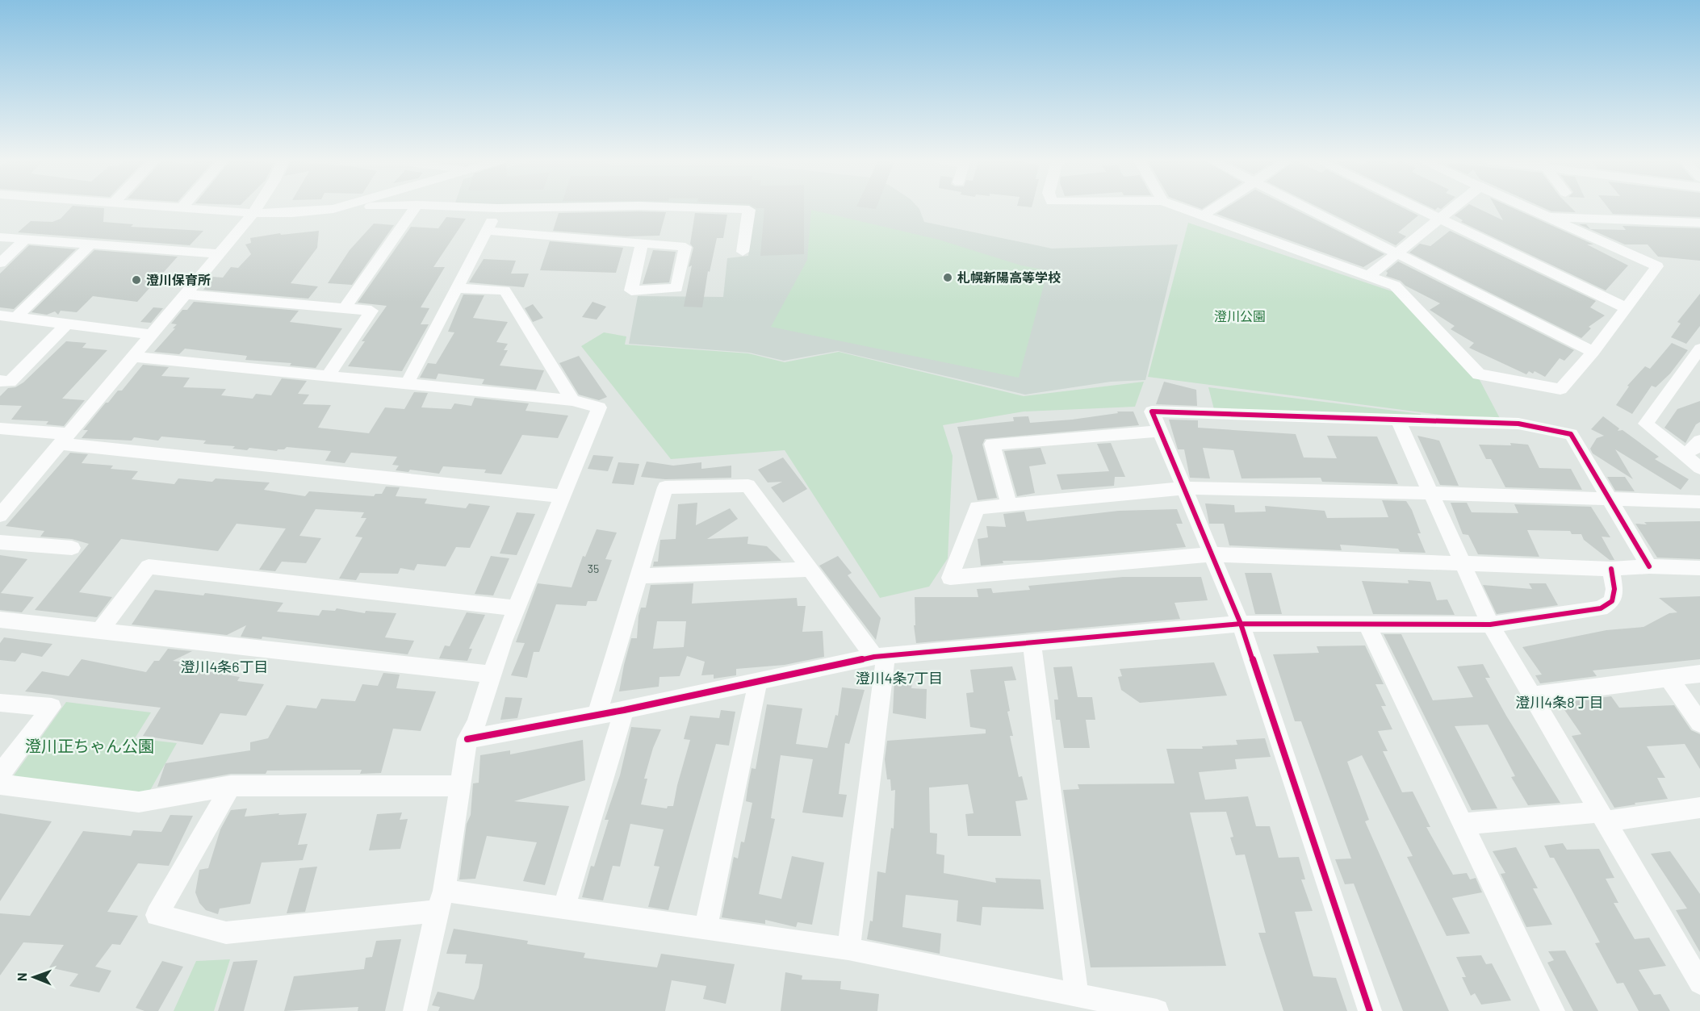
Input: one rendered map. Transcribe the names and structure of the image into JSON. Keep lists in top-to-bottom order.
{
  "districts": ["澄川4条6丁目", "澄川4条7丁目", "澄川4条8丁目"],
  "parks": ["澄川公園", "澄川正ちゃん公園"],
  "places": ["札幌新陽高等学校", "澄川保育所"],
  "house_numbers": ["35"],
  "north": "left"
}
